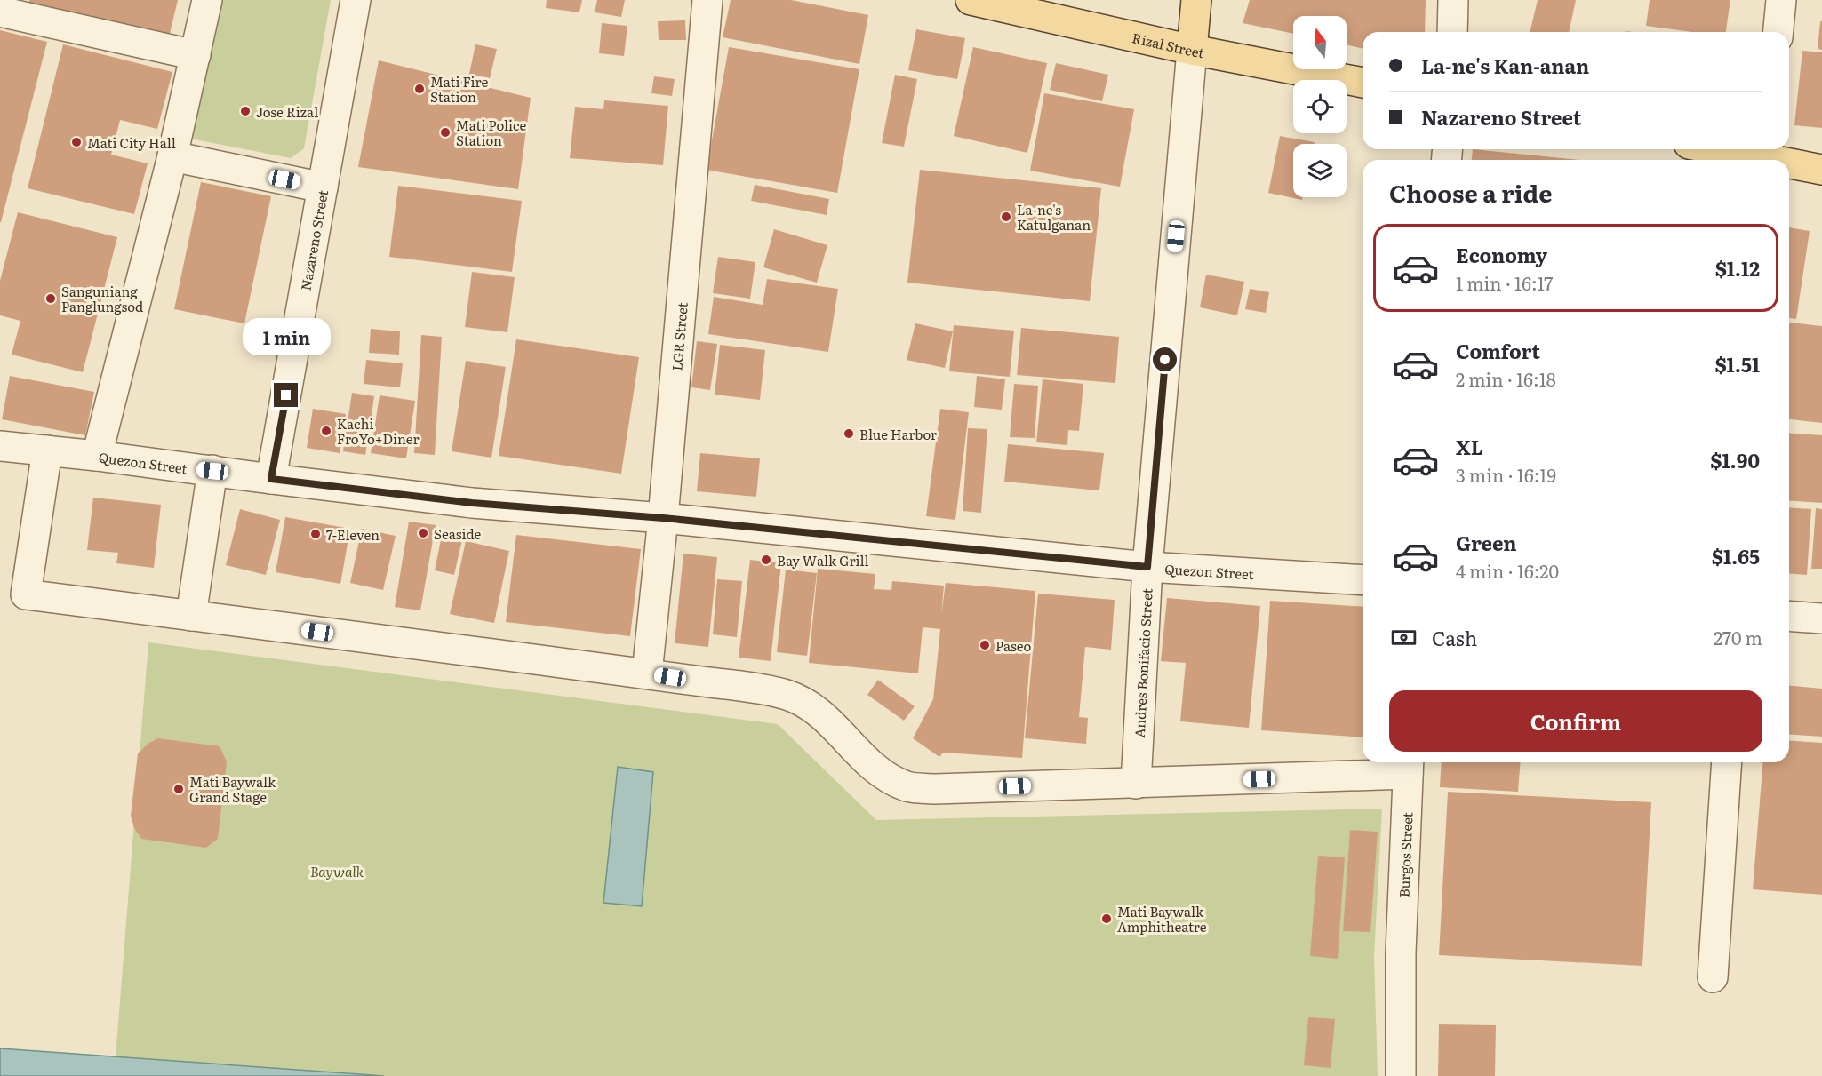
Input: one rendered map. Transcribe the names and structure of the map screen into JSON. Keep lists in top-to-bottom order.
{
  "streets": {
    "main road": ["Rizal Street", "Andres Bonifacio Street"],
    "street": [
      "Nazareno Street",
      "LGR Street",
      "Quezon Street",
      "Burgos Street"
    ]
  },
  "crossings": [
    ["Rizal Street", "Andres Bonifacio Street"],
    ["Nazareno Street", "Quezon Street"],
    ["LGR Street", "Quezon Street"],
    ["Quezon Street", "Andres Bonifacio Street"]
  ],
  "parks": ["Baywalk"],
  "places": [
    "Mati Fire Station",
    "Jose Rizal",
    "Mati Police Station",
    "Mati City Hall",
    "La-ne's Katulganan",
    "Sanguniang Panglungsod",
    "Kachi FroYo+Diner",
    "Blue Harbor",
    "Seaside",
    "7-Eleven",
    "Bay Walk Grill",
    "Paseo",
    "Mati Baywalk Grand Stage",
    "Mati Baywalk Amphitheatre"
  ],
  "north": "top",
  "page": {
    "banner": ["La-ne's Kan-anan", "Nazareno Street"],
    "heading": "Choose a ride",
    "list": [
      {
        "name": "Economy",
        "note": "1 min · 16:17",
        "value": "$1.12"
      },
      {
        "name": "Comfort",
        "note": "2 min · 16:18",
        "value": "$1.51"
      },
      {
        "name": "XL",
        "note": "3 min · 16:19",
        "value": "$1.90"
      },
      {
        "name": "Green",
        "note": "4 min · 16:20",
        "value": "$1.65"
      }
    ],
    "bubble": "1 min",
    "pay": ["Cash", "270 m"],
    "buttons": "Confirm"
  }
}
